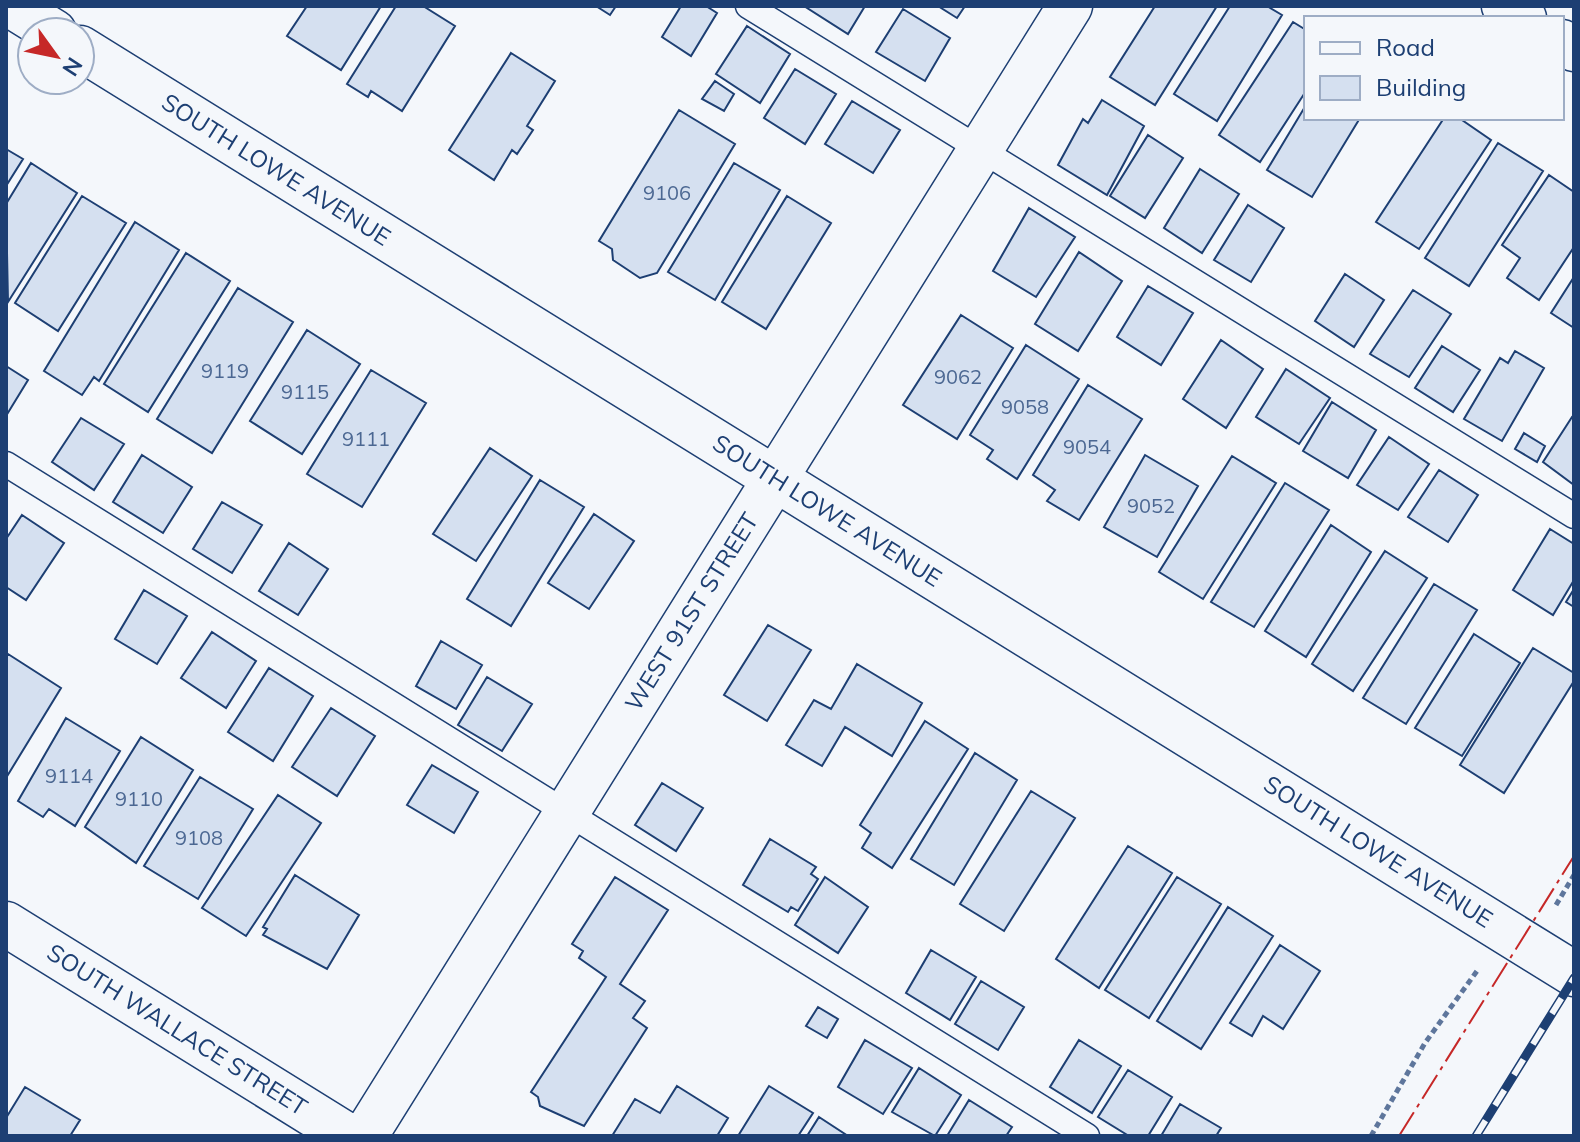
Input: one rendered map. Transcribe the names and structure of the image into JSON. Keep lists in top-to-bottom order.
{
  "streets": {
    "street": ["SOUTH LOWE AVENUE", "WEST 91ST STREET", "SOUTH WALLACE STREET"]
  },
  "crossings": [
    ["SOUTH LOWE AVENUE", "WEST 91ST STREET"]
  ],
  "house_numbers": [
    "9106",
    "9119",
    "9062",
    "9115",
    "9058",
    "9111",
    "9054",
    "9052",
    "9114",
    "9110",
    "9108"
  ],
  "legend": ["Road", "Building"],
  "north": "bottom right"
}
